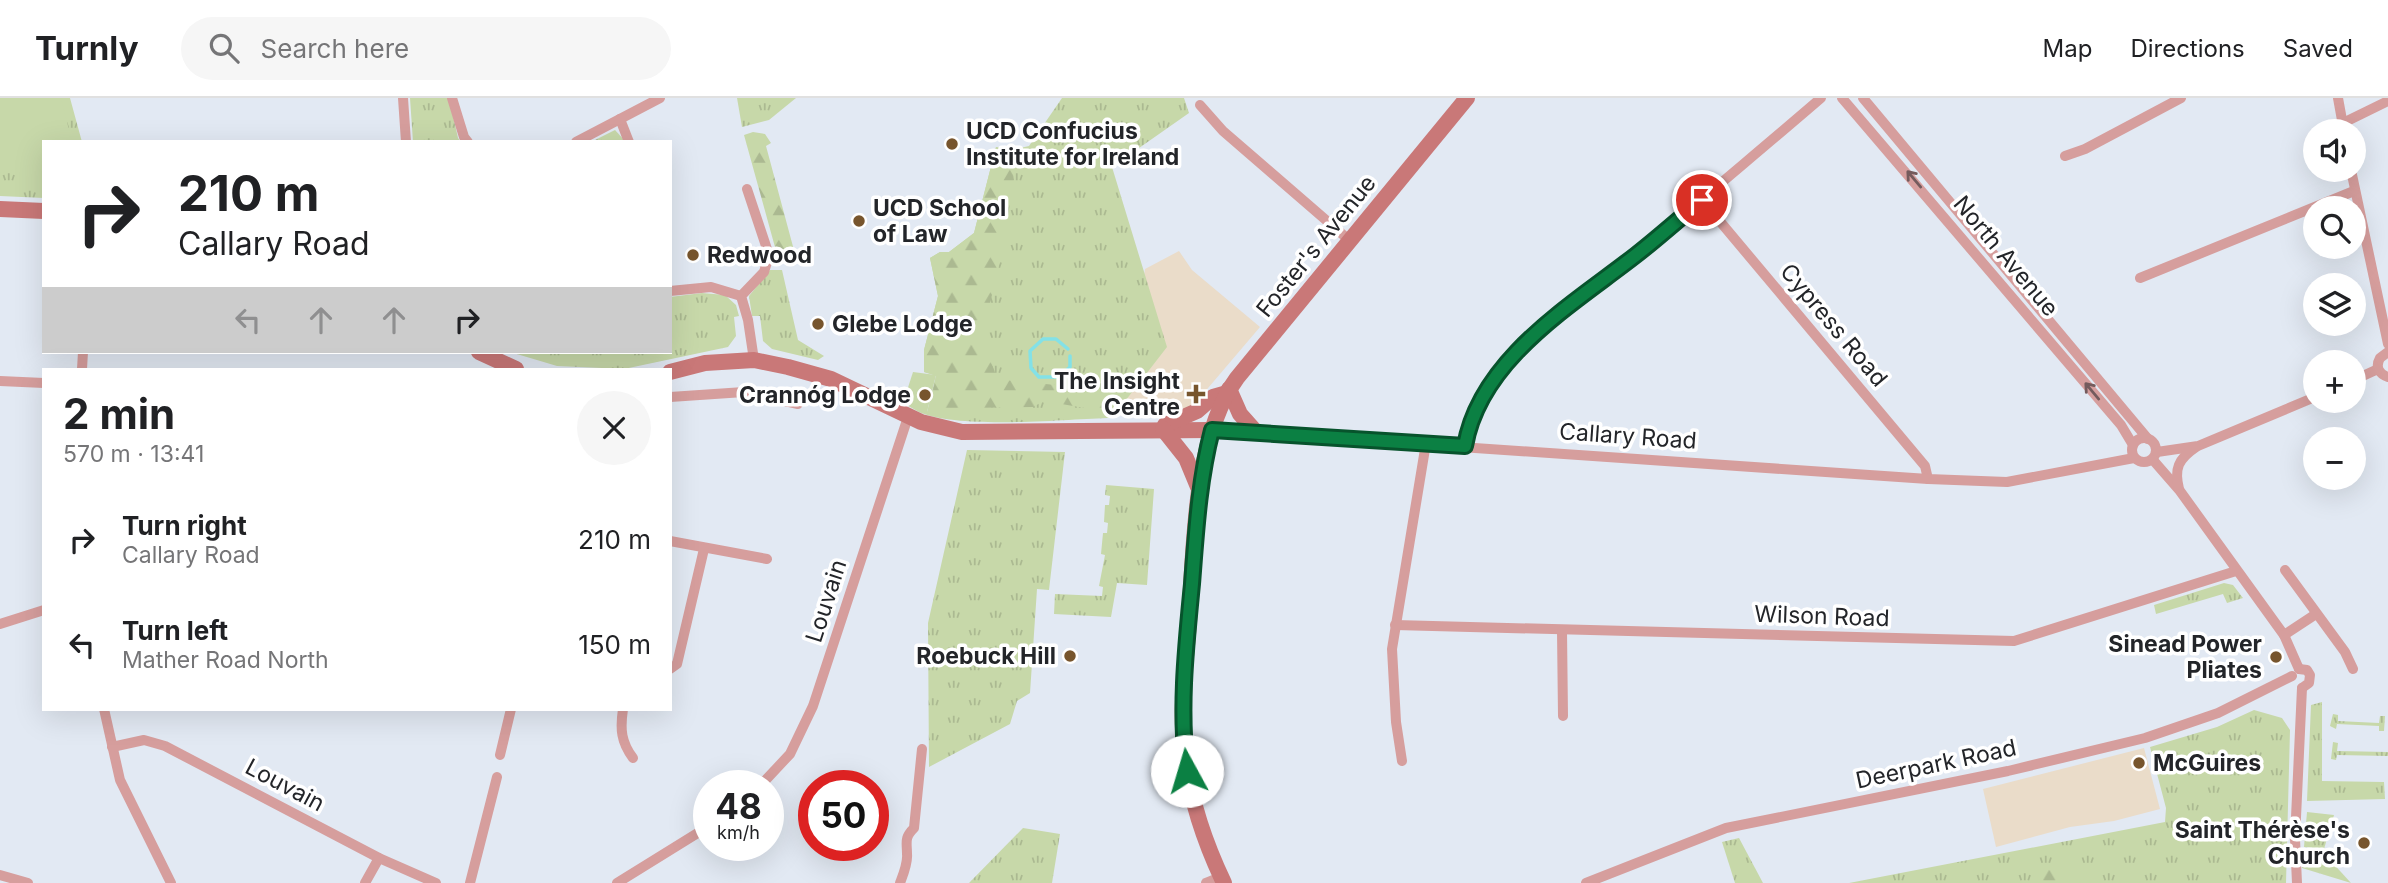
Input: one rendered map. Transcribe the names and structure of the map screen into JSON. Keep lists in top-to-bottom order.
{
  "streets": {
    "main road": ["Foster's Avenue"],
    "street": [
      "North Avenue",
      "Cypress Road",
      "Callary Road",
      "Louvain",
      "Wilson Road",
      "Deerpark Road"
    ]
  },
  "crossings": [
    ["Foster's Avenue", "Callary Road"],
    ["North Avenue", "Callary Road"],
    ["Cypress Road", "Callary Road"]
  ],
  "places": {
    "other": [
      "UCD Confucius Institute for Ireland",
      "UCD School of Law",
      "Redwood",
      "Glebe Lodge",
      "Crannóg Lodge",
      "Roebuck Hill",
      "Sinead Power Pliates",
      "McGuires",
      "Saint Thérèse's Church"
    ],
    "health": ["The Insight Centre"]
  },
  "page": {
    "header": "Turnly",
    "search": "Search here",
    "nav": ["Map", "Directions", "Saved"],
    "map_buttons": ["+", "−"],
    "turn": ["210 m", "Callary Road"],
    "heading": ["2 min", "570 m · 13:41"],
    "list": [
      {
        "name": "Turn right",
        "note": "Callary Road",
        "value": "210 m"
      },
      {
        "name": "Turn left",
        "note": "Mather Road North",
        "value": "150 m"
      }
    ],
    "speed": "48 km/h",
    "limit": "50"
  }
}
